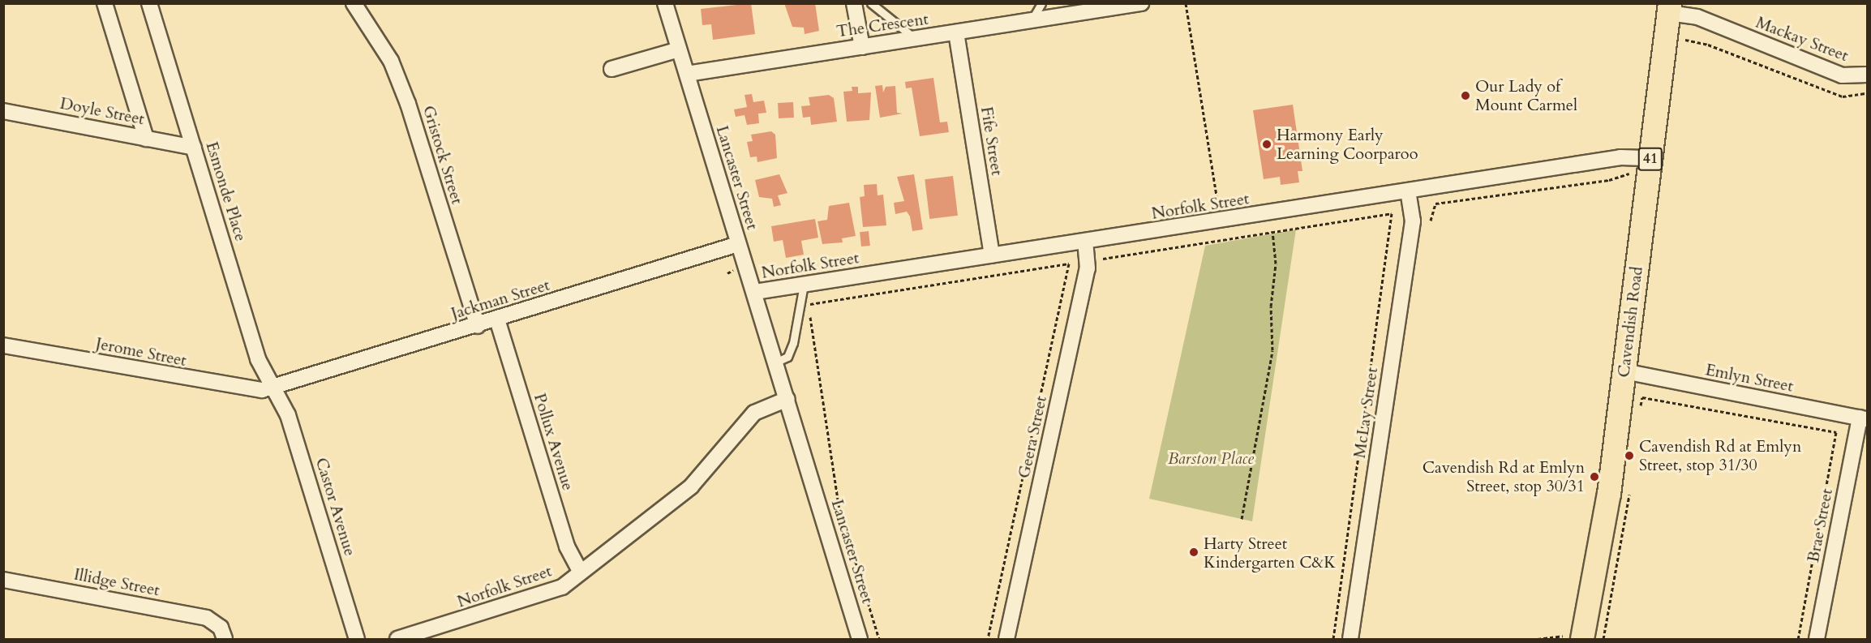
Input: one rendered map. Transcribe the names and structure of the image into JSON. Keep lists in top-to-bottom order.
{
  "streets": {
    "main road": ["41", "Cavendish Road"],
    "street": [
      "The Crescent",
      "Mackay Street",
      "Doyle Street",
      "Fife Street",
      "Gristock Street",
      "Lancaster Street",
      "Esmonde Place",
      "Norfolk Street",
      "Jackman Street",
      "Jerome Street",
      "Emlyn Street",
      "McLay Street",
      "Geera Street",
      "Pollux Avenue",
      "Castor Avenue",
      "Brae Street",
      "Illidge Street"
    ]
  },
  "crossings": [
    ["The Crescent", "Fife Street"],
    ["The Crescent", "Lancaster Street"],
    ["Mackay Street", "Cavendish Road"],
    ["Doyle Street", "Esmonde Place"],
    ["Fife Street", "Norfolk Street"],
    ["Gristock Street", "Jackman Street"],
    ["Lancaster Street", "Norfolk Street"],
    ["Lancaster Street", "Jackman Street"],
    ["Esmonde Place", "Jackman Street"],
    ["Esmonde Place", "Jerome Street"],
    ["Esmonde Place", "Castor Avenue"],
    ["Norfolk Street", "Cavendish Road"],
    ["Norfolk Street", "McLay Street"],
    ["Norfolk Street", "Geera Street"],
    ["Norfolk Street", "Pollux Avenue"],
    ["Jackman Street", "Jerome Street"],
    ["Jackman Street", "Pollux Avenue"],
    ["Jackman Street", "Castor Avenue"],
    ["Cavendish Road", "Emlyn Street"],
    ["Jerome Street", "Castor Avenue"],
    ["Emlyn Street", "Brae Street"]
  ],
  "parks": ["Barston Place"],
  "places": [
    "Our Lady of Mount Carmel",
    "Harmony Early Learning Coorparoo",
    "Cavendish Rd at Emlyn Street, stop 31/30",
    "Cavendish Rd at Emlyn Street, stop 30/31",
    "Harty Street Kindergarten C&K"
  ]
}
